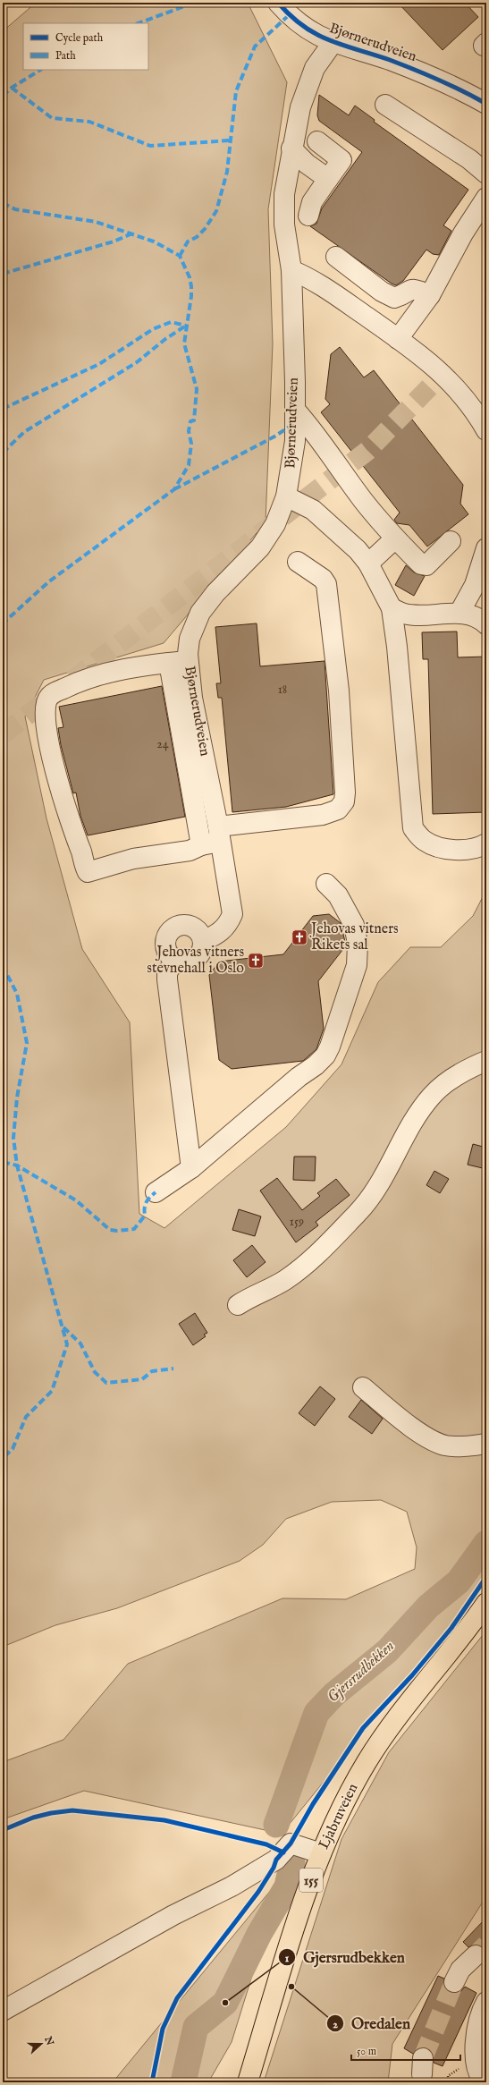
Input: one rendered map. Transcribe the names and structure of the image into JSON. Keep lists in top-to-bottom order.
{
  "streets": {
    "main road": ["Ljabruveien", "155"],
    "street": ["Bjørnerudveien"]
  },
  "water": ["Gjersrudbekken"],
  "places": {
    "church": ["Jehovas vitners Rikets sal", "Jehovas vitners stevnehall i Oslo"],
    "other": ["Oredalen", "Gjersrudbekken"]
  },
  "house_numbers": ["18", "24", "159"],
  "legend": ["Cycle path", "Path"],
  "scale_bar": "50 m",
  "north": "right"
}
